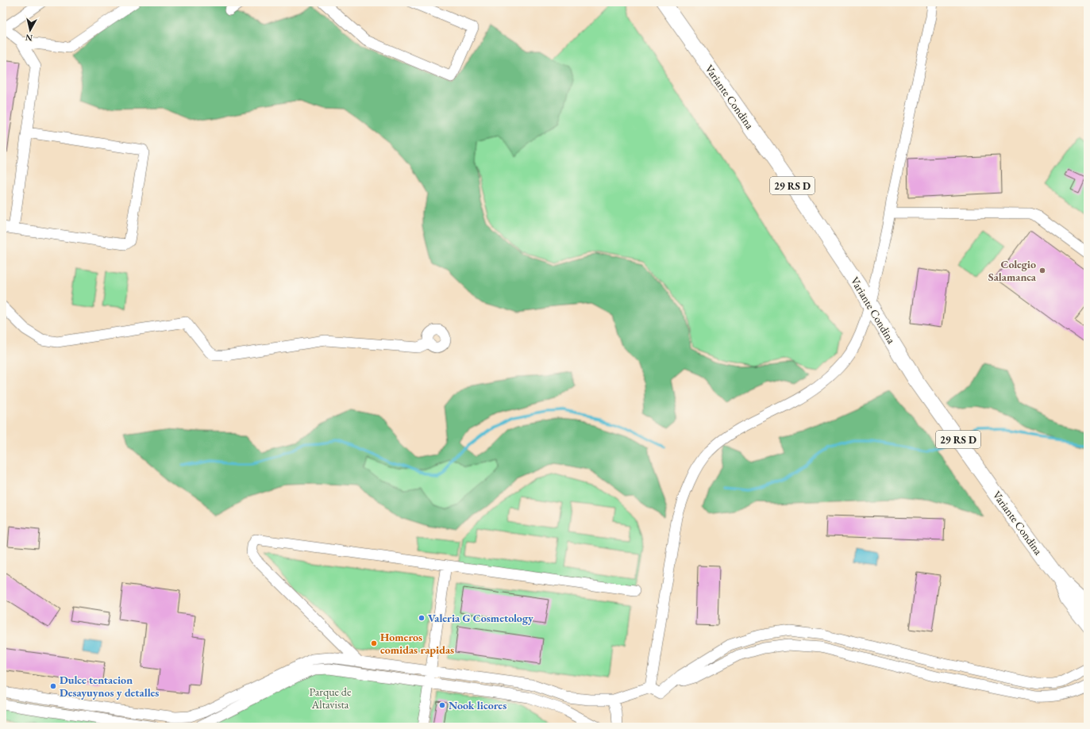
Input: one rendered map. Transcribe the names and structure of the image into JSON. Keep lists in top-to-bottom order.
{
  "streets": {
    "highway": ["Variante Condina", "29 RS D"]
  },
  "parks": ["Parque de Altavista"],
  "places": [
    "Colegio Salamanca",
    "Valeria G Cosmetology",
    "Homeros comidas rapidas",
    "Dulce tentacion Desayuynos y detalles",
    "Nook licores"
  ],
  "north": "bottom"
}
